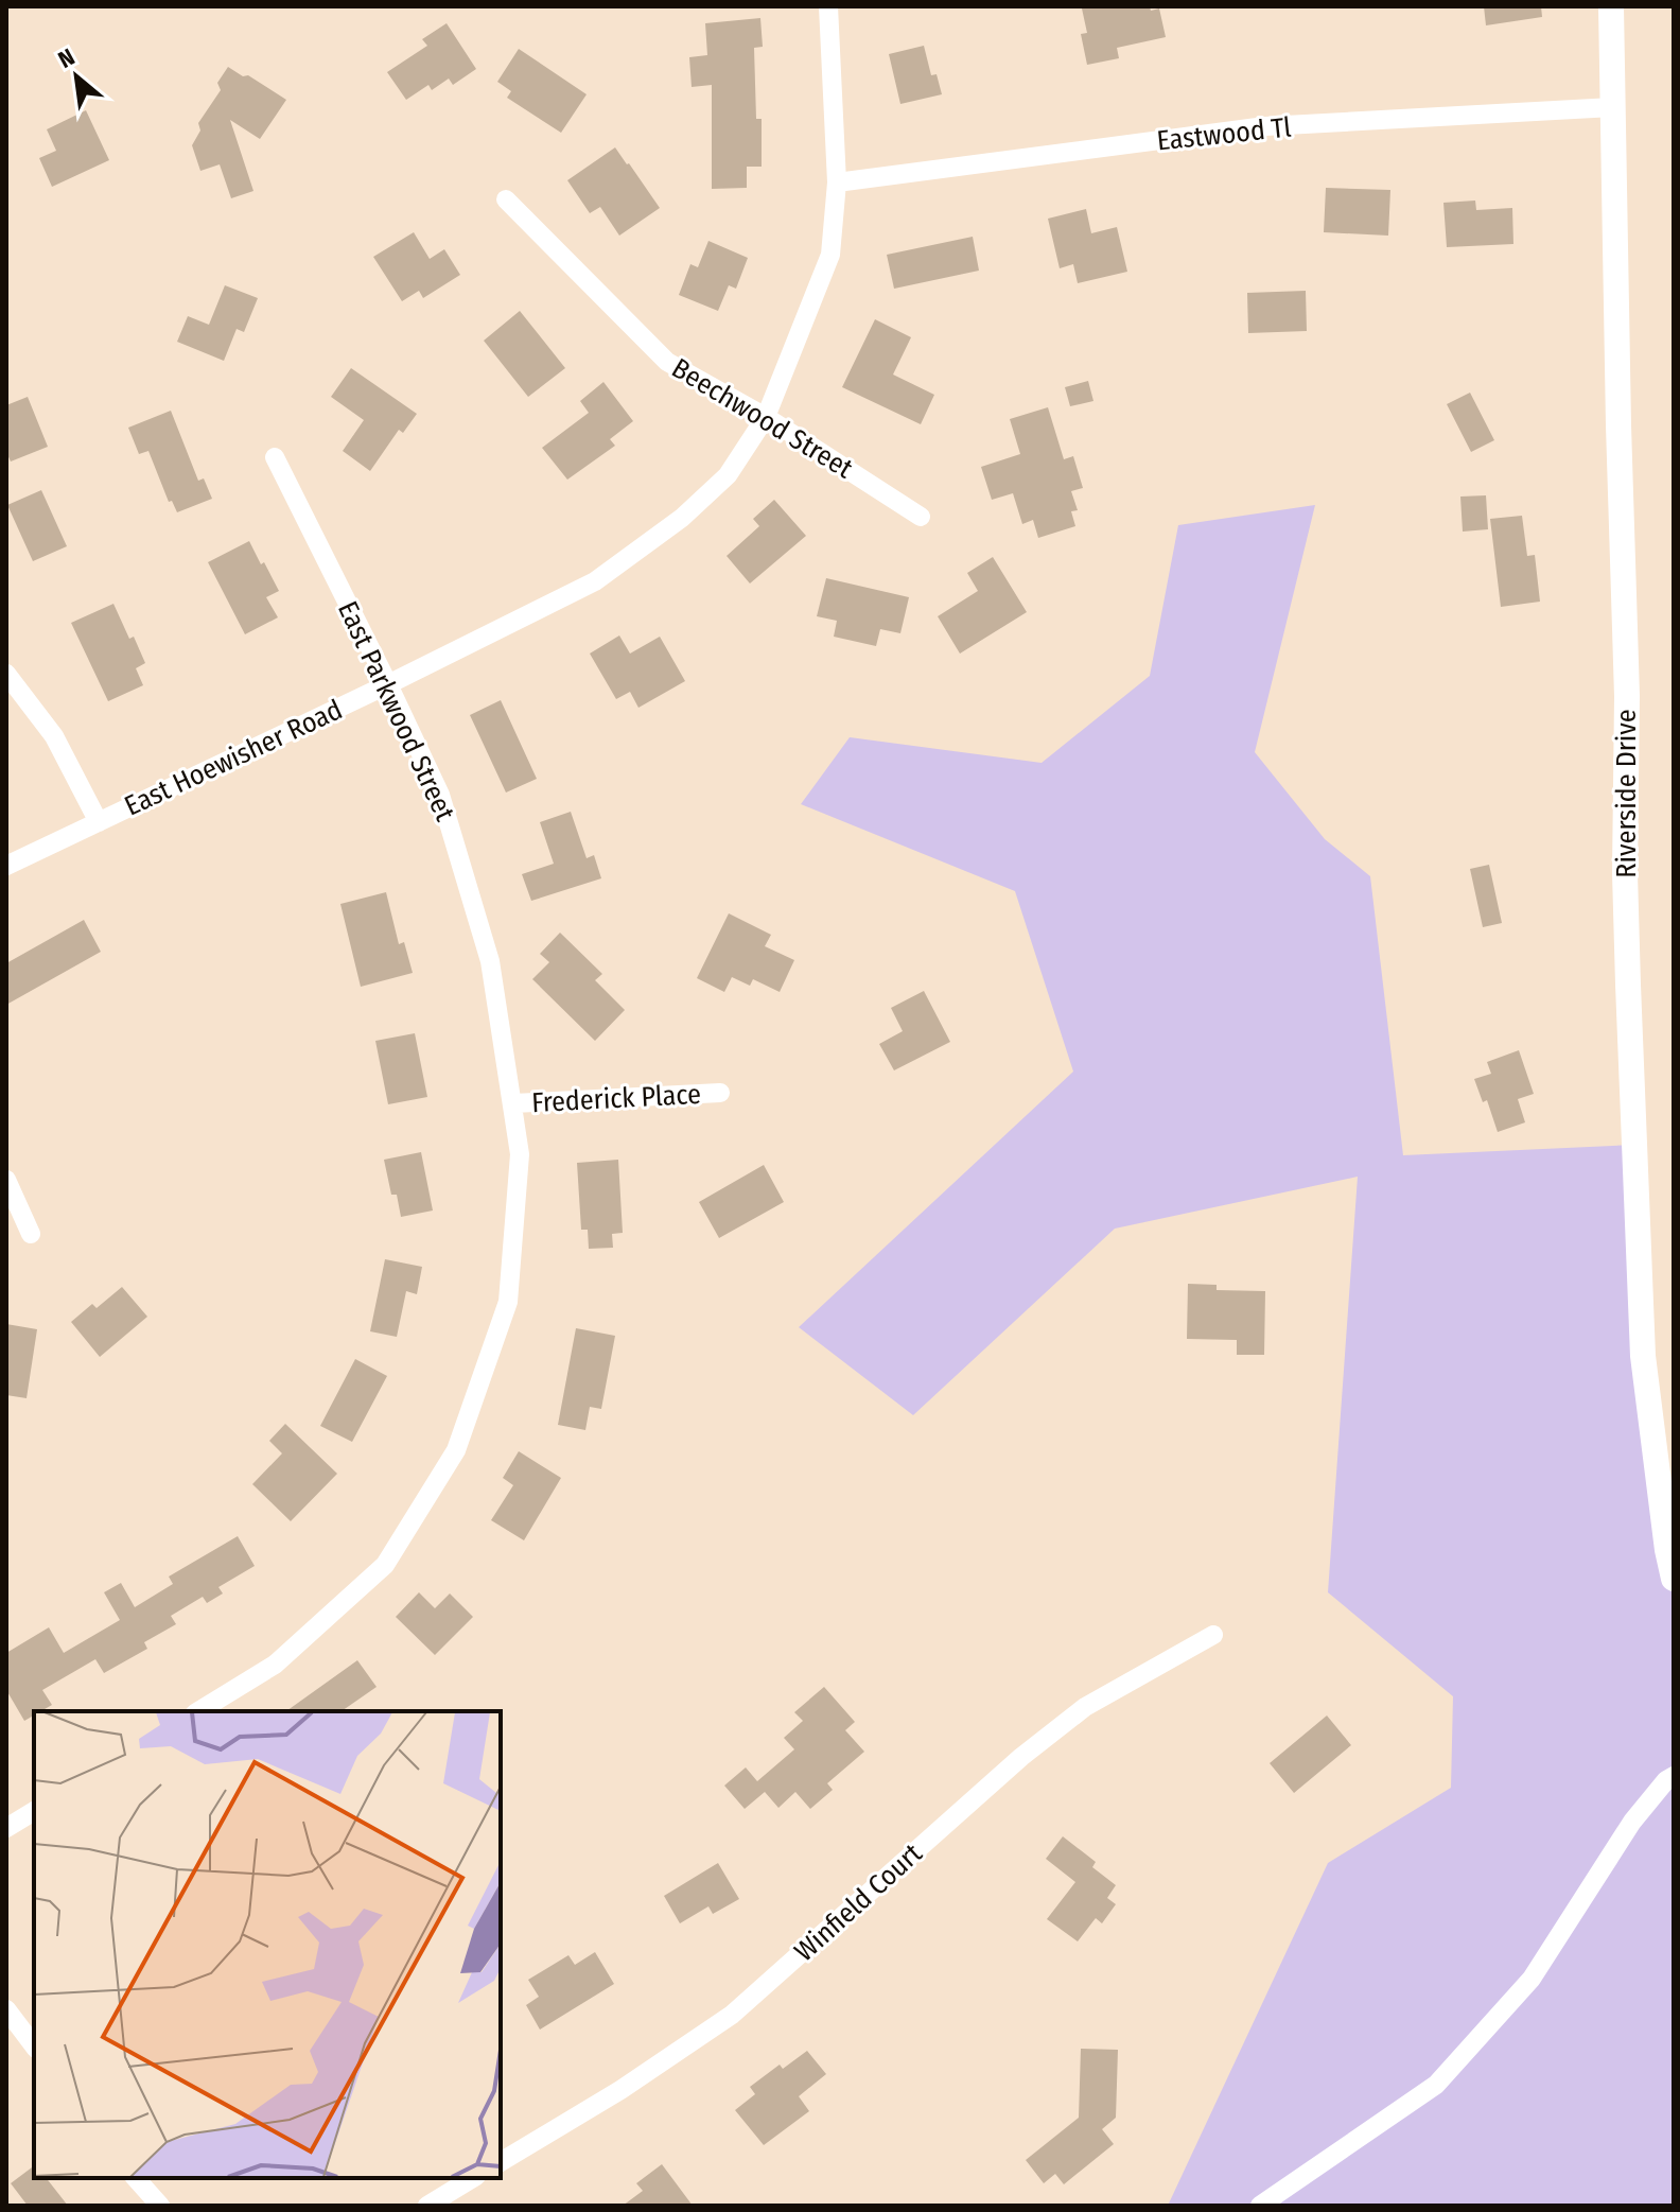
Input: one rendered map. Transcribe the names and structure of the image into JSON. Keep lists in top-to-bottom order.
{
  "streets": {
    "main road": ["Riverside Drive"],
    "street": [
      "Eastwood Tl",
      "Beechwood Street",
      "East Parkwood Street",
      "East Hoewisher Road",
      "Frederick Place",
      "Winfield Court"
    ]
  },
  "crossings": [
    ["Eastwood Tl", "East Hoewisher Road"],
    ["Eastwood Tl", "Riverside Drive"],
    ["Beechwood Street", "East Hoewisher Road"],
    ["East Parkwood Street", "East Hoewisher Road"],
    ["East Parkwood Street", "Frederick Place"]
  ],
  "north": "top left"
}
